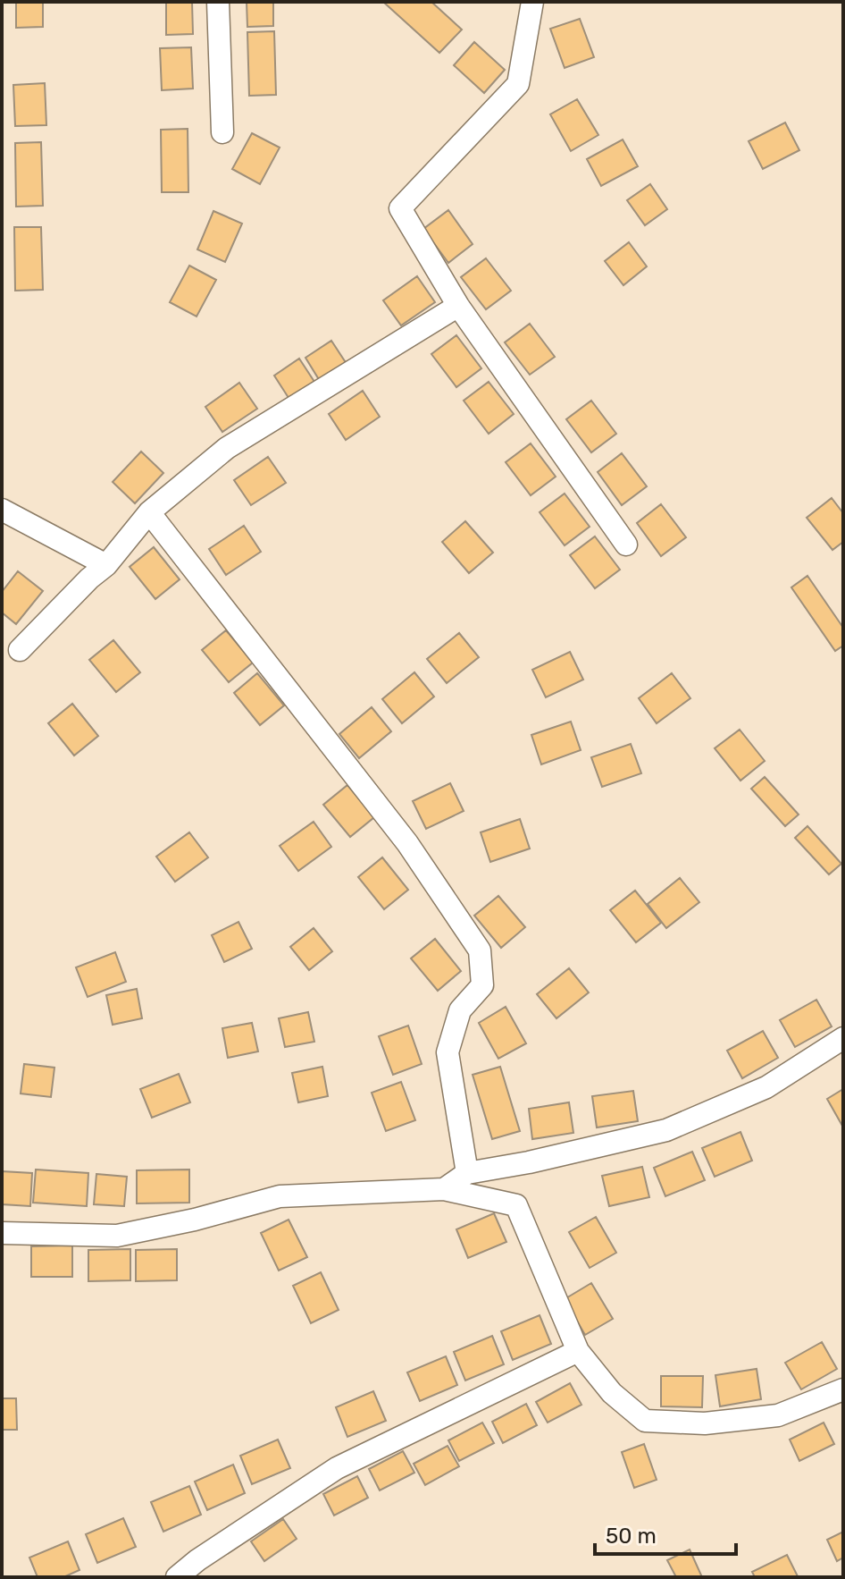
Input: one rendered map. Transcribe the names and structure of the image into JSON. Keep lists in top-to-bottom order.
{
  "scale_bar": "50 m"
}
